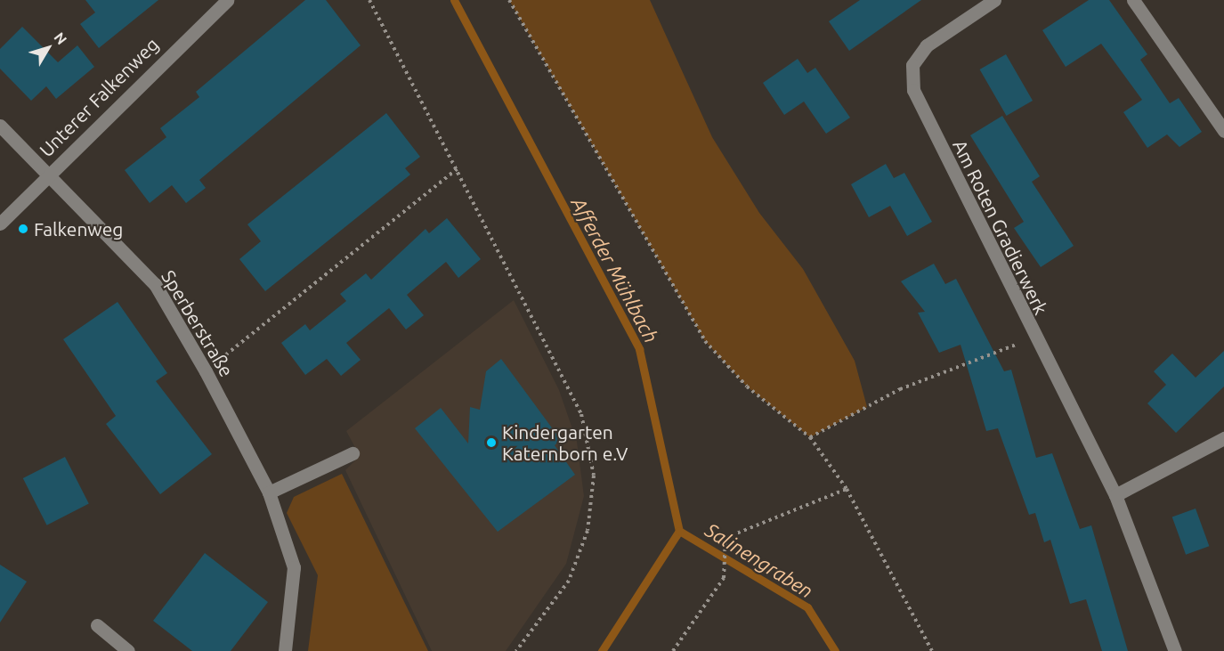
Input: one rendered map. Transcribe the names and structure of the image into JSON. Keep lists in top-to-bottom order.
{
  "streets": {
    "street": ["Unterer Falkenweg", "Am Roten Gradierwerk", "Sperberstraße"]
  },
  "crossings": [
    ["Unterer Falkenweg", "Sperberstraße"]
  ],
  "water": ["Afferder Mühlbach", "Salinengraben"],
  "places": ["Falkenweg", "Kindergarten Katernborn e.V"],
  "north": "top right"
}
